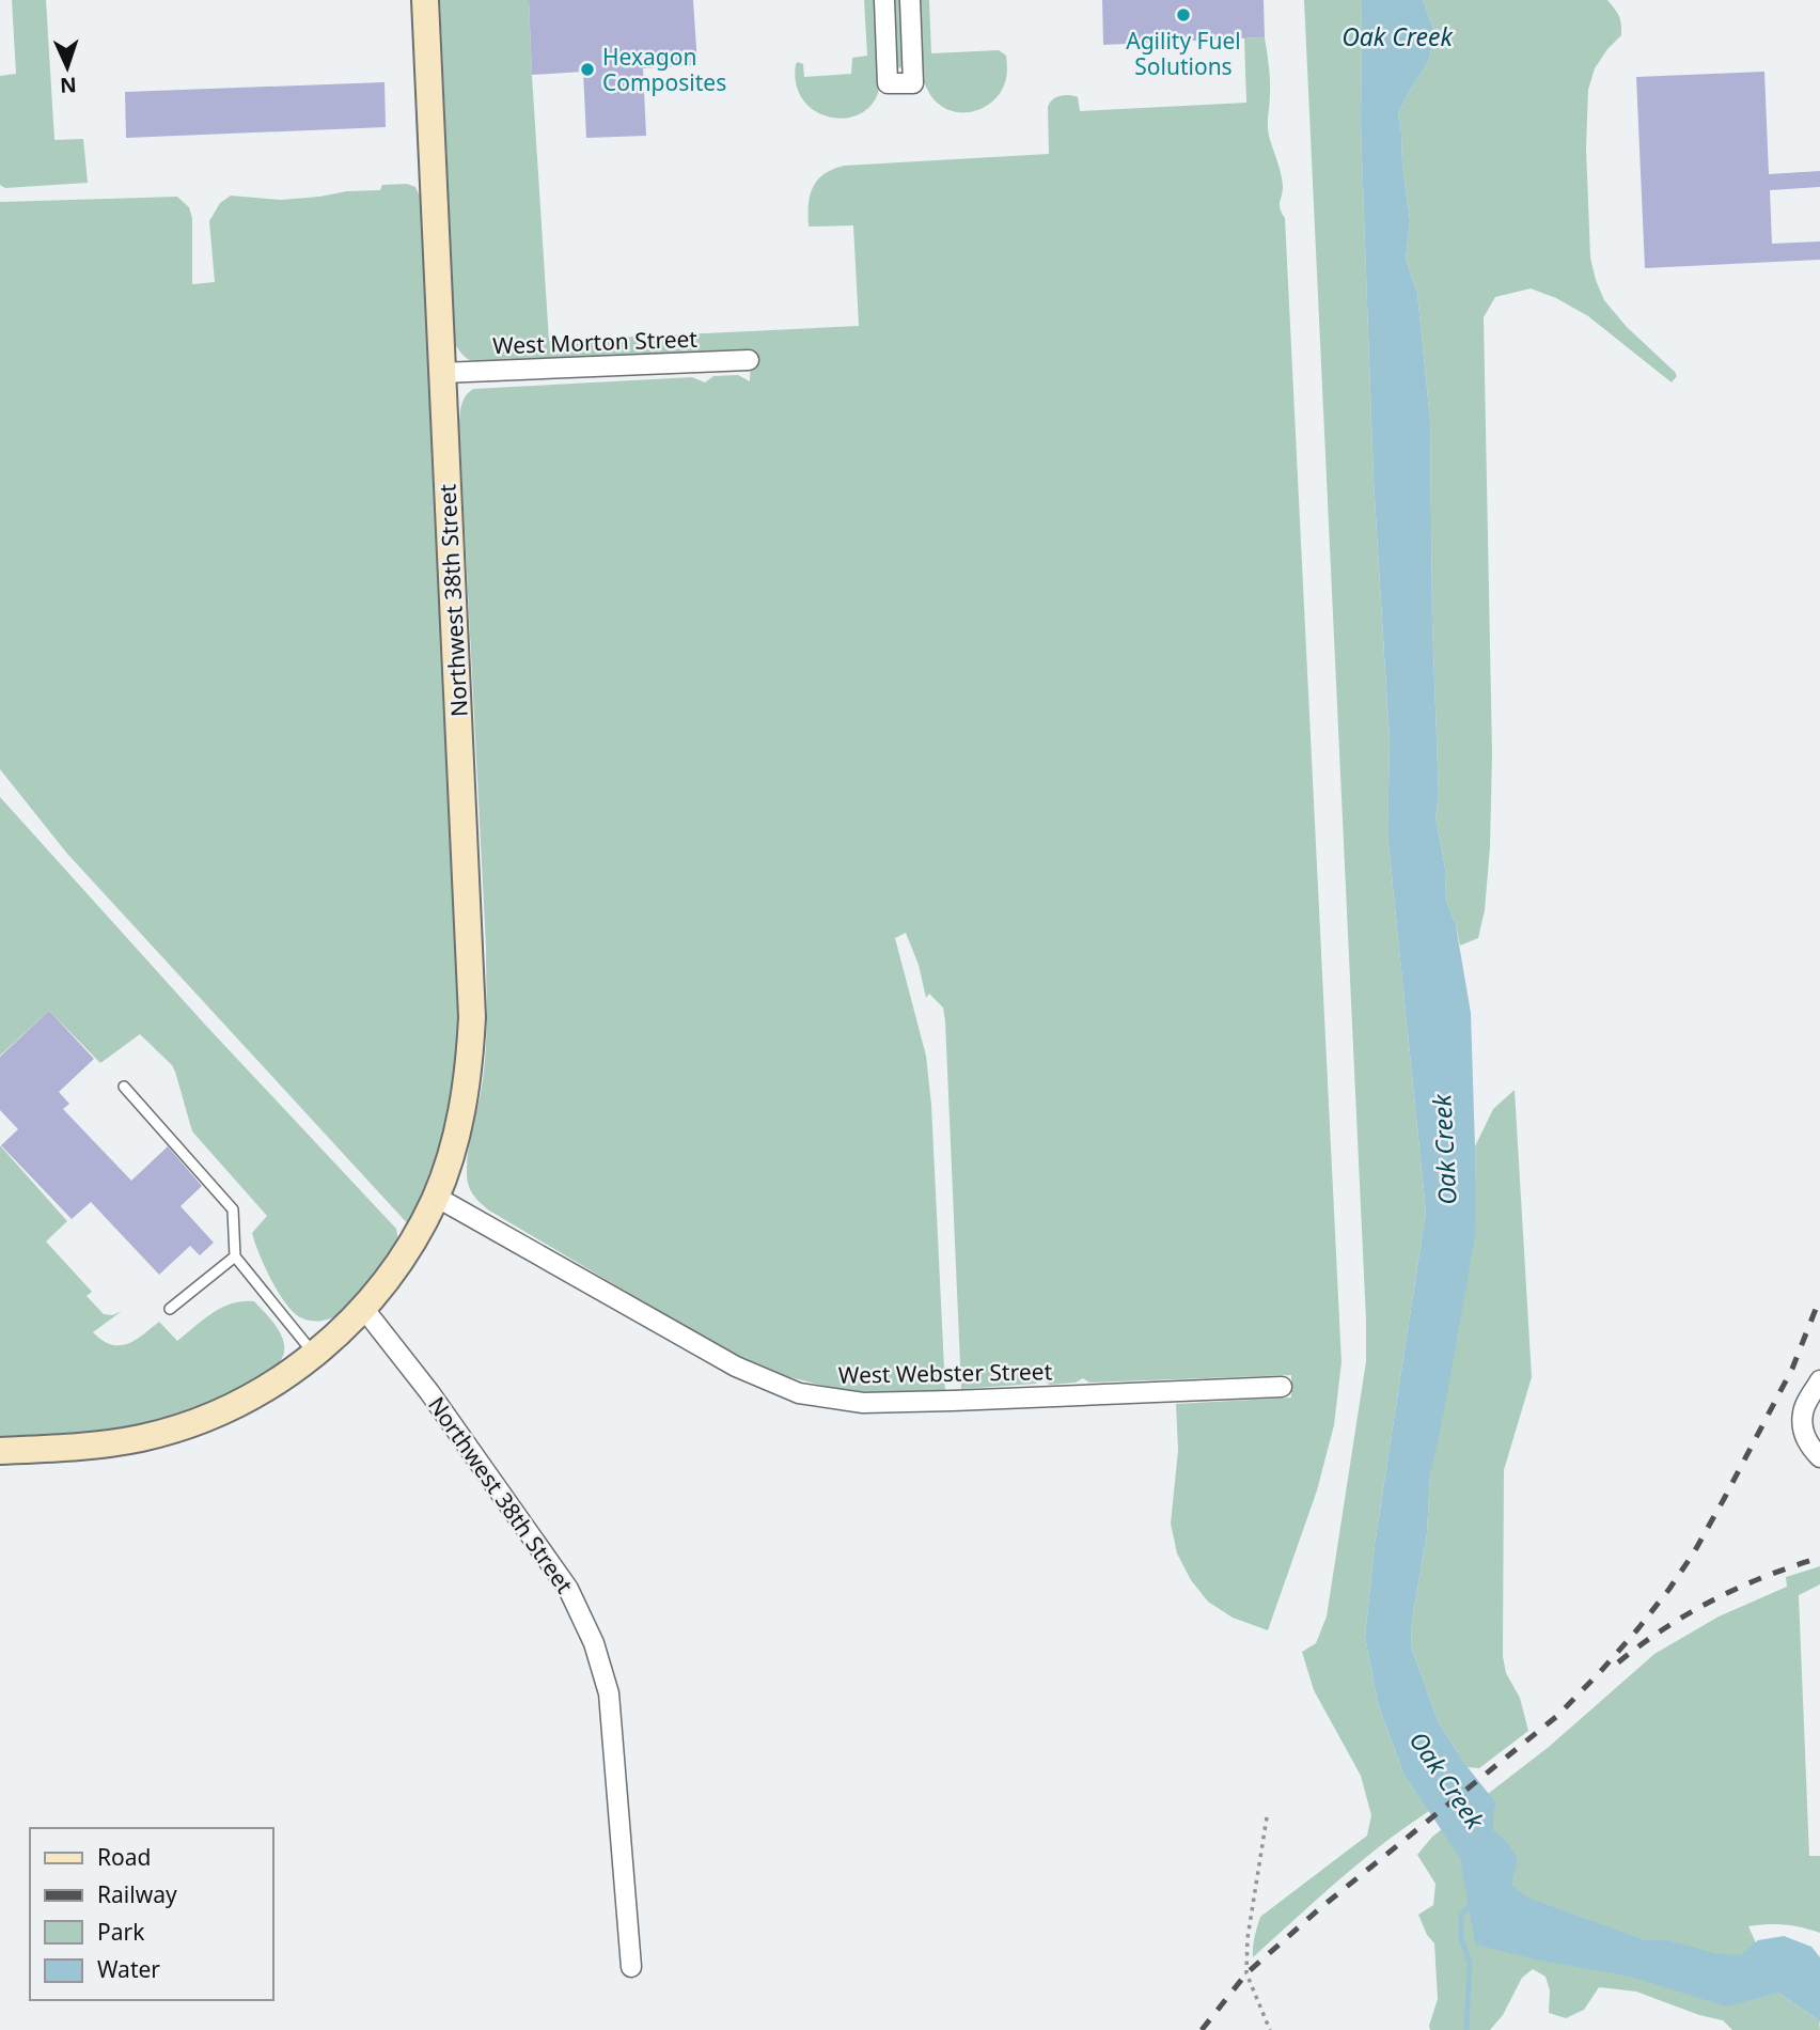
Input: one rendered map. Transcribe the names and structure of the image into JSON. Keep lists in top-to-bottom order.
{
  "streets": {
    "main road": ["Northwest 38th Street"],
    "street": ["West Morton Street", "West Webster Street"]
  },
  "crossings": [
    ["West Morton Street", "Northwest 38th Street"],
    ["Northwest 38th Street", "West Webster Street"]
  ],
  "water": ["Oak Creek"],
  "places": ["Agility Fuel Solutions", "Hexagon Composites"],
  "legend": [
    "Road",
    "Railway",
    "Park",
    "Water"
  ],
  "north": "bottom"
}
